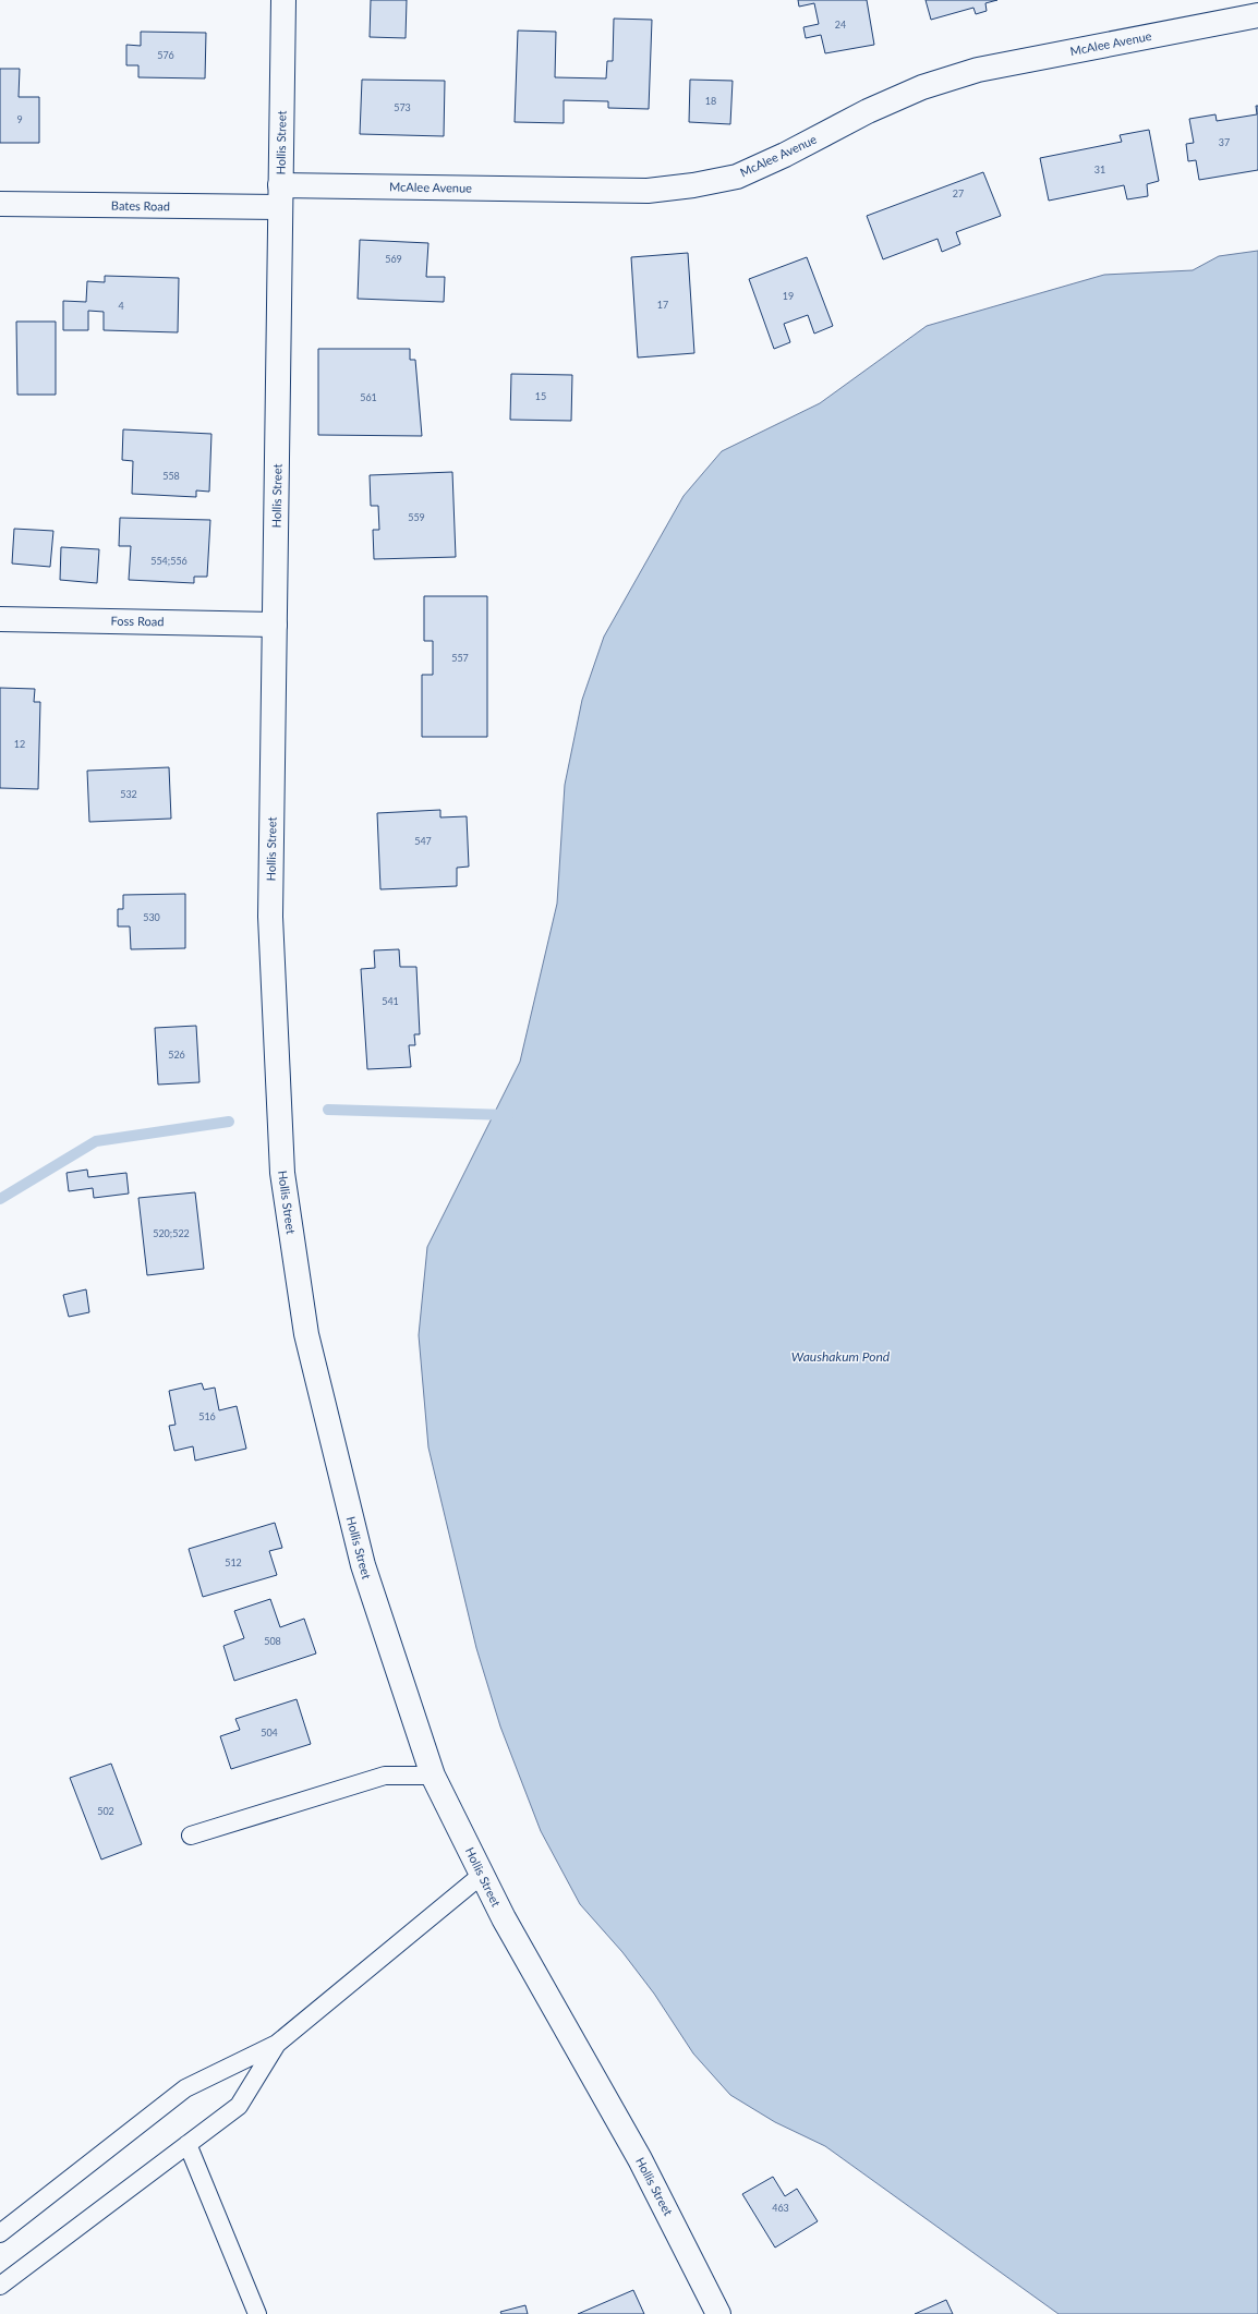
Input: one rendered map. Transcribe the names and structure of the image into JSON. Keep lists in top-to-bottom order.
{
  "streets": {
    "main road": [
      "McAlee Avenue",
      "Hollis Street",
      "Bates Road",
      "Foss Road"
    ]
  },
  "crossings": [
    ["McAlee Avenue", "Hollis Street"],
    ["McAlee Avenue", "Bates Road"],
    ["Hollis Street", "Bates Road"],
    ["Hollis Street", "Foss Road"]
  ],
  "water": ["Waushakum Pond"],
  "house_numbers": [
    "24",
    "576",
    "18",
    "573",
    "9",
    "37",
    "31",
    "27",
    "569",
    "19",
    "17",
    "4",
    "15",
    "561",
    "558",
    "559",
    "554;556",
    "557",
    "12",
    "532",
    "547",
    "530",
    "541",
    "526",
    "520;522",
    "516",
    "512",
    "508",
    "504",
    "502",
    "463"
  ]
}
